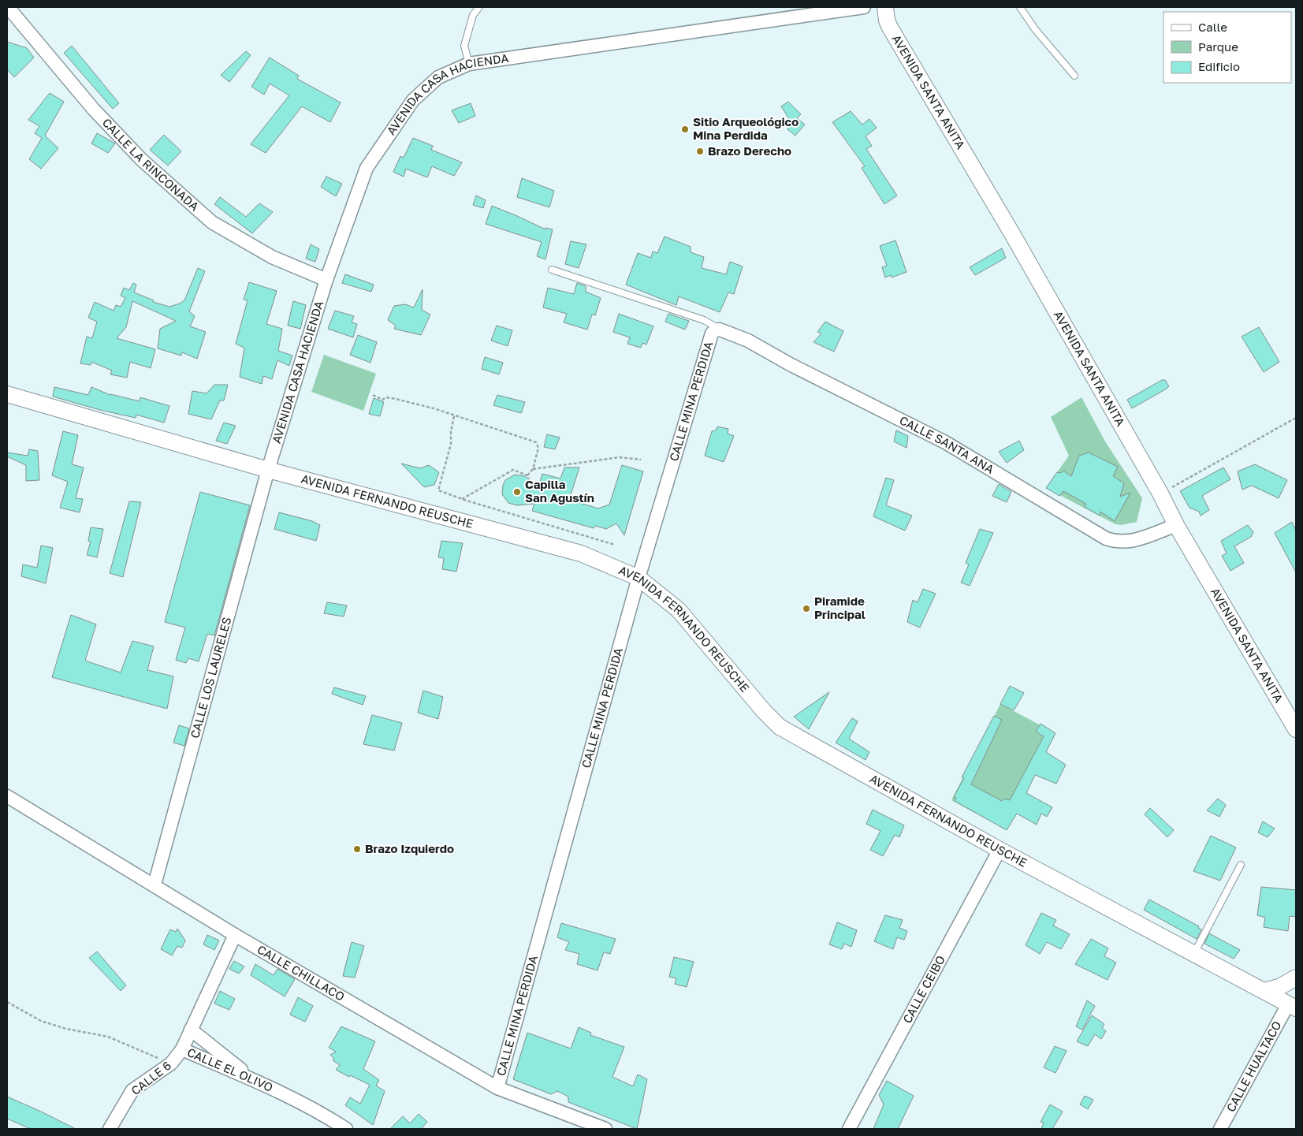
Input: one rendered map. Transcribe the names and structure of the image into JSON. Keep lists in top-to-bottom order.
{
  "streets": {
    "street": [
      "AVENIDA SANTA ANITA",
      "AVENIDA CASA HACIENDA",
      "CALLE LA RINCONADA",
      "CALLE MINA PERDIDA",
      "CALLE SANTA ANA",
      "AVENIDA FERNANDO REUSCHE",
      "CALLE LOS LAURELES",
      "CALLE CHILLACO",
      "CALLE CEIBO",
      "CALLE HUALTACO",
      "CALLE EL OLIVO",
      "CALLE 6"
    ]
  },
  "crossings": [
    ["AVENIDA SANTA ANITA", "CALLE SANTA ANA"],
    ["AVENIDA CASA HACIENDA", "CALLE LA RINCONADA"],
    ["AVENIDA CASA HACIENDA", "AVENIDA FERNANDO REUSCHE"],
    ["AVENIDA CASA HACIENDA", "CALLE LOS LAURELES"],
    ["CALLE MINA PERDIDA", "CALLE SANTA ANA"],
    ["CALLE MINA PERDIDA", "AVENIDA FERNANDO REUSCHE"],
    ["CALLE MINA PERDIDA", "CALLE CHILLACO"],
    ["AVENIDA FERNANDO REUSCHE", "CALLE LOS LAURELES"],
    ["AVENIDA FERNANDO REUSCHE", "CALLE CEIBO"],
    ["AVENIDA FERNANDO REUSCHE", "CALLE HUALTACO"],
    ["CALLE LOS LAURELES", "CALLE CHILLACO"],
    ["CALLE CHILLACO", "CALLE EL OLIVO"],
    ["CALLE EL OLIVO", "CALLE 6"]
  ],
  "places": [
    "Sitio Arqueológico Mina Perdida",
    "Brazo Derecho",
    "Capilla San Agustín",
    "Piramide Principal",
    "Brazo Izquierdo"
  ],
  "legend": ["Calle", "Parque", "Edificio"]
}
